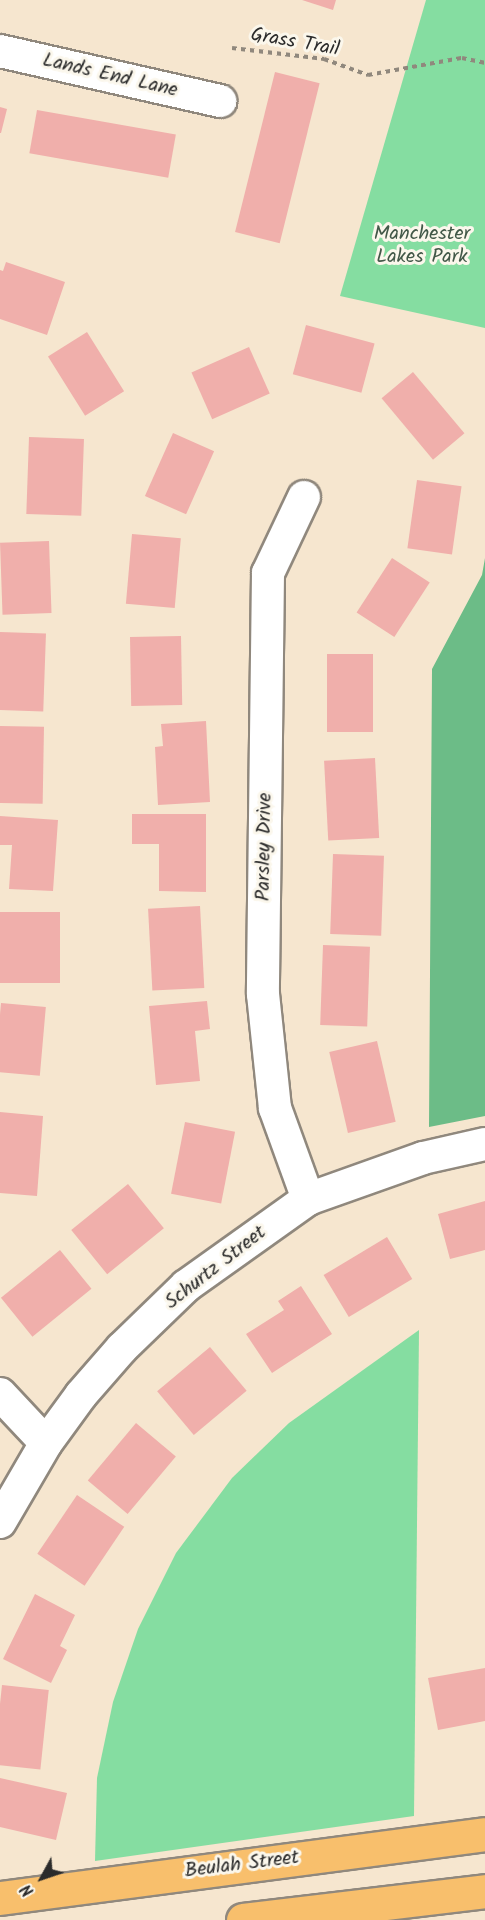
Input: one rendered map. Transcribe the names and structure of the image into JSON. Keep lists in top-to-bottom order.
{
  "streets": {
    "main road": ["Beulah Street"],
    "street": ["Lands End Lane", "Parsley Drive", "Schurtz Street"],
    "path": ["Grass Trail"]
  },
  "crossings": [
    ["Parsley Drive", "Schurtz Street"]
  ],
  "parks": ["Manchester Lakes Park"],
  "north": "bottom left"
}
